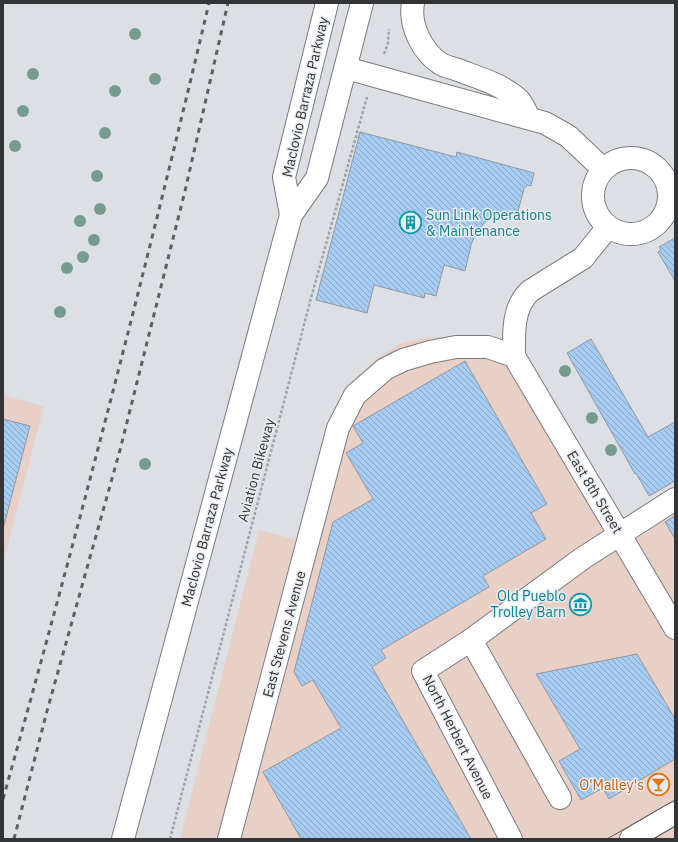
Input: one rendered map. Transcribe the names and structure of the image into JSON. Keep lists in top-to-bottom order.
{
  "streets": {
    "street": [
      "Maclovio Barraza Parkway",
      "East 8th Street",
      "East Stevens Avenue",
      "North Herbert Avenue"
    ],
    "path": ["Aviation Bikeway"]
  },
  "crossings": [
    ["East 8th Street", "East Stevens Avenue"],
    ["East 8th Street", "North Herbert Avenue"]
  ],
  "places": {
    "building": ["Sun Link Operations & Maintenance"],
    "museum": ["Old Pueblo Trolley Barn"],
    "bar": ["O'Malley's"]
  }
}
